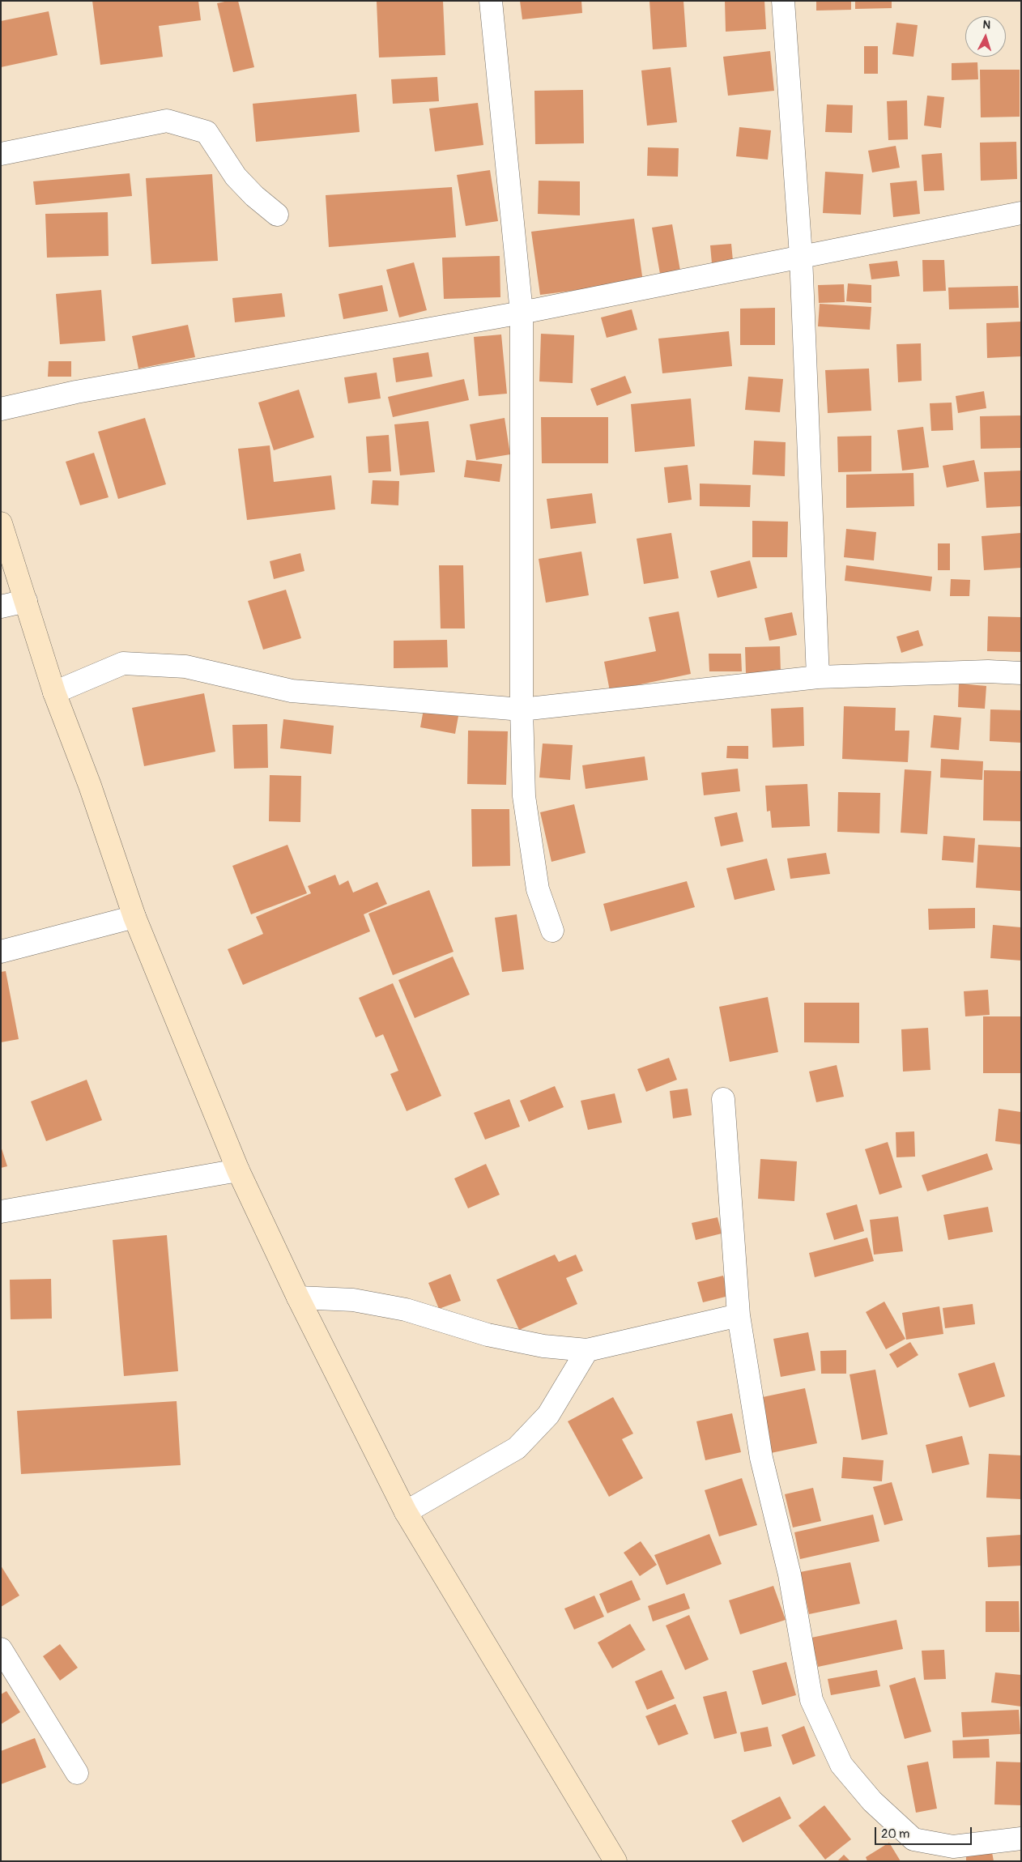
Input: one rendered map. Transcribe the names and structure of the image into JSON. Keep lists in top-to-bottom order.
{
  "scale_bar": "20 m",
  "north": "top"
}
